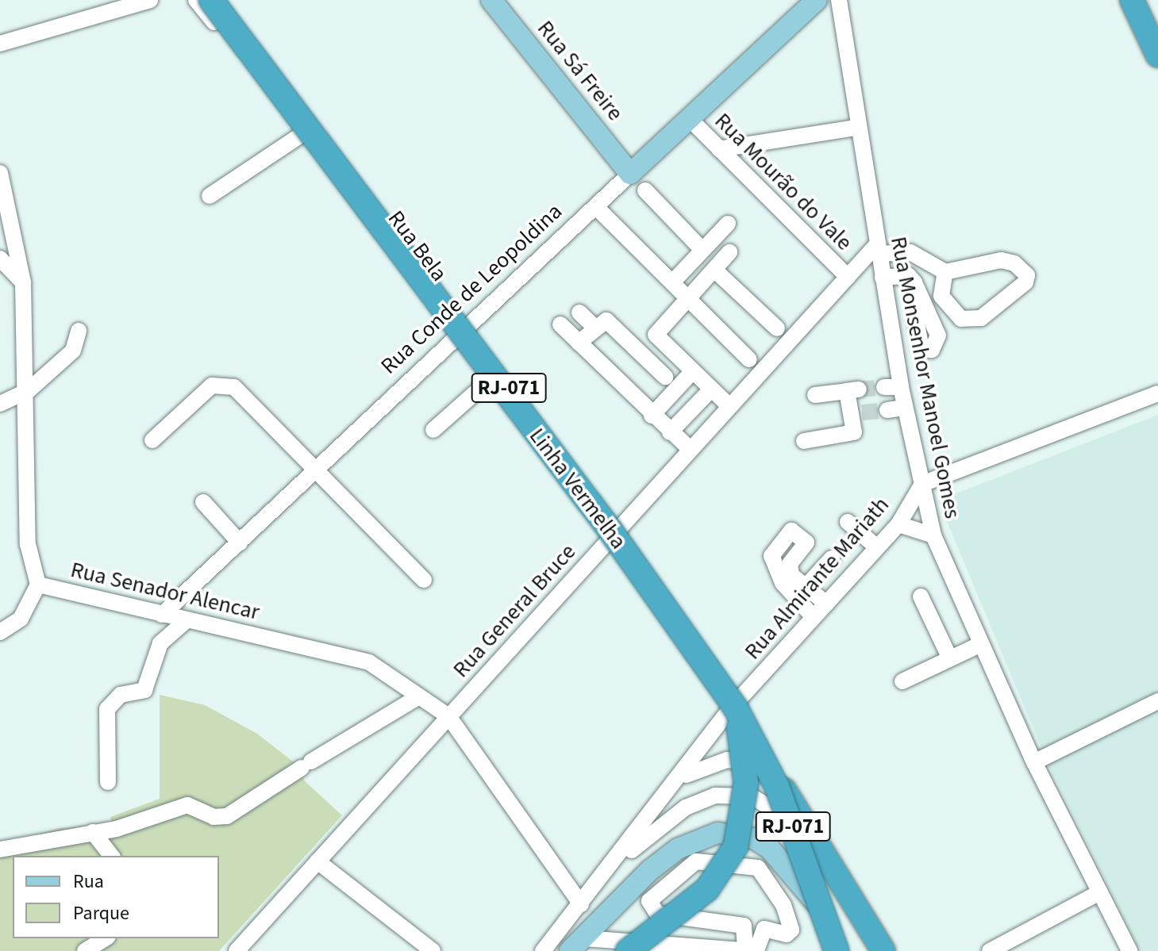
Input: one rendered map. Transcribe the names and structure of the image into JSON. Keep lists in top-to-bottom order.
{
  "streets": {
    "highway": ["RJ-071", "Linha Vermelha"],
    "main road": ["Rua Sá Freire", "Rua Conde de Leopoldina"],
    "street": [
      "Rua Mourão do Vale",
      "Rua Bela",
      "Rua Monsenhor Manoel Gomes",
      "Rua Almirante Mariath",
      "Rua Senador Alencar",
      "Rua General Bruce"
    ]
  },
  "crossings": [
    ["Rua Sá Freire", "Rua Conde de Leopoldina"],
    ["Rua Mourão do Vale", "Rua Conde de Leopoldina"],
    ["Rua Mourão do Vale", "Rua General Bruce"],
    ["Rua Bela", "Rua Conde de Leopoldina"],
    ["Rua Bela", "Linha Vermelha"],
    ["Rua Bela", "Rua Almirante Mariath"],
    ["Rua Bela", "Rua General Bruce"],
    ["Rua Conde de Leopoldina", "Rua Senador Alencar"],
    ["Rua Monsenhor Manoel Gomes", "Rua Almirante Mariath"],
    ["Rua Monsenhor Manoel Gomes", "Rua General Bruce"],
    ["Linha Vermelha", "Rua Almirante Mariath"],
    ["Rua Senador Alencar", "Rua General Bruce"]
  ],
  "legend": ["Rua", "Parque"]
}
